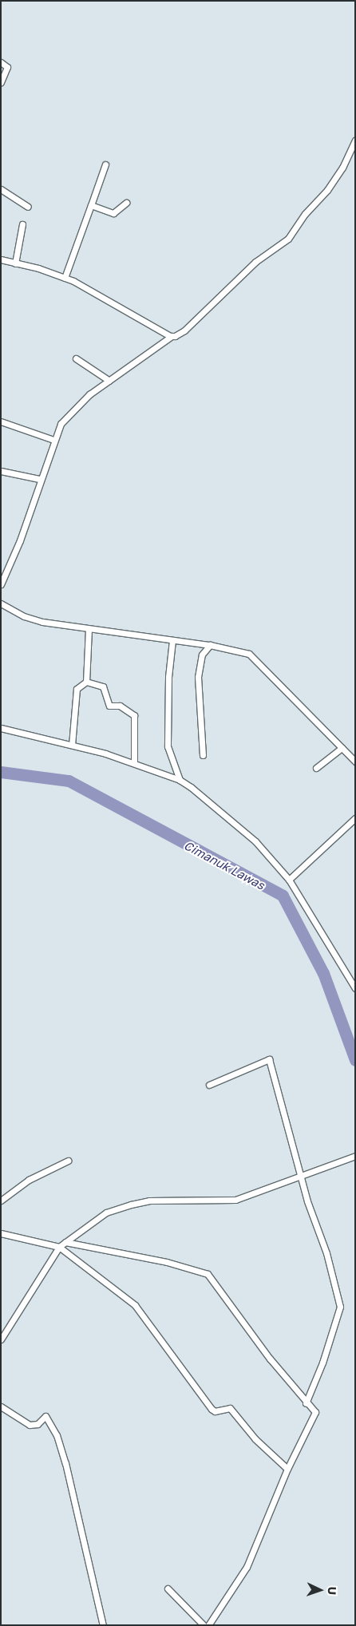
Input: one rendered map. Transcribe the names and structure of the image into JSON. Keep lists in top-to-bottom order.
{
  "water": ["Cimanuk Lawas"],
  "north": "right"
}
